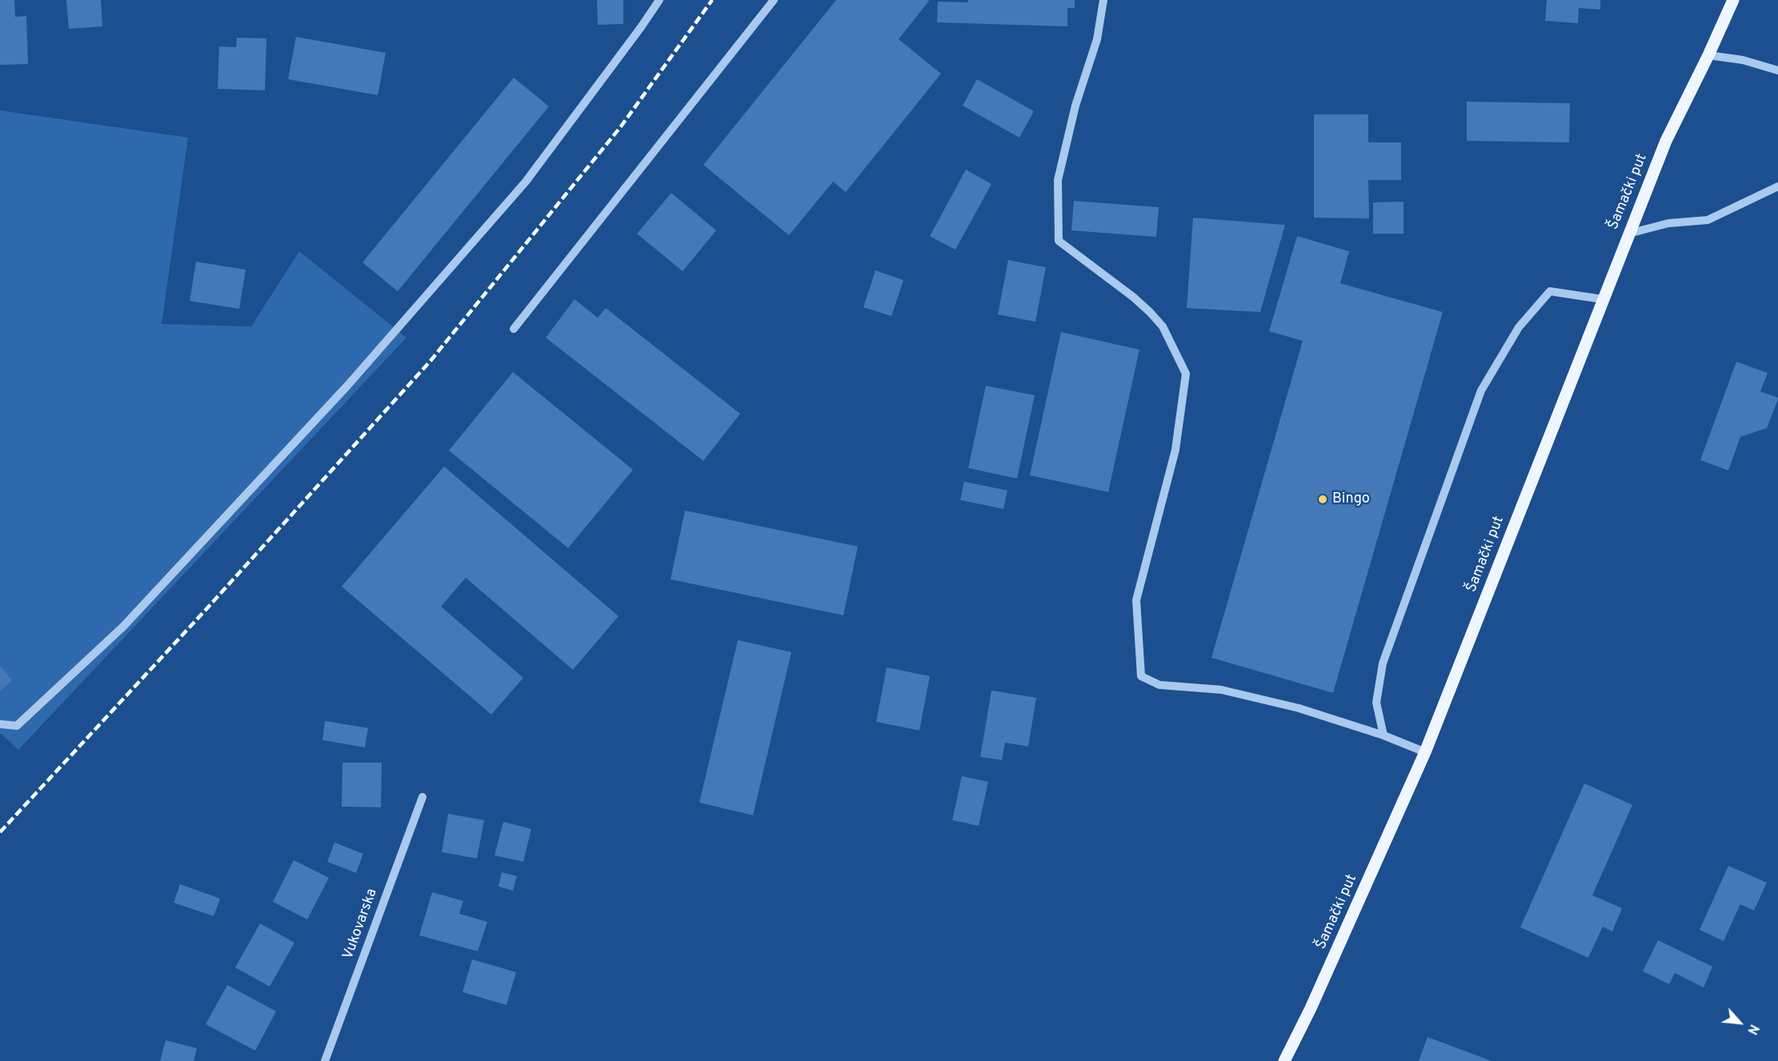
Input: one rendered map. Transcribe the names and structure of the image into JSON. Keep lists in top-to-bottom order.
{
  "streets": {
    "main road": ["Šamački put"],
    "street": ["Vukovarska"]
  },
  "places": ["Bingo"],
  "north": "bottom right"
}
